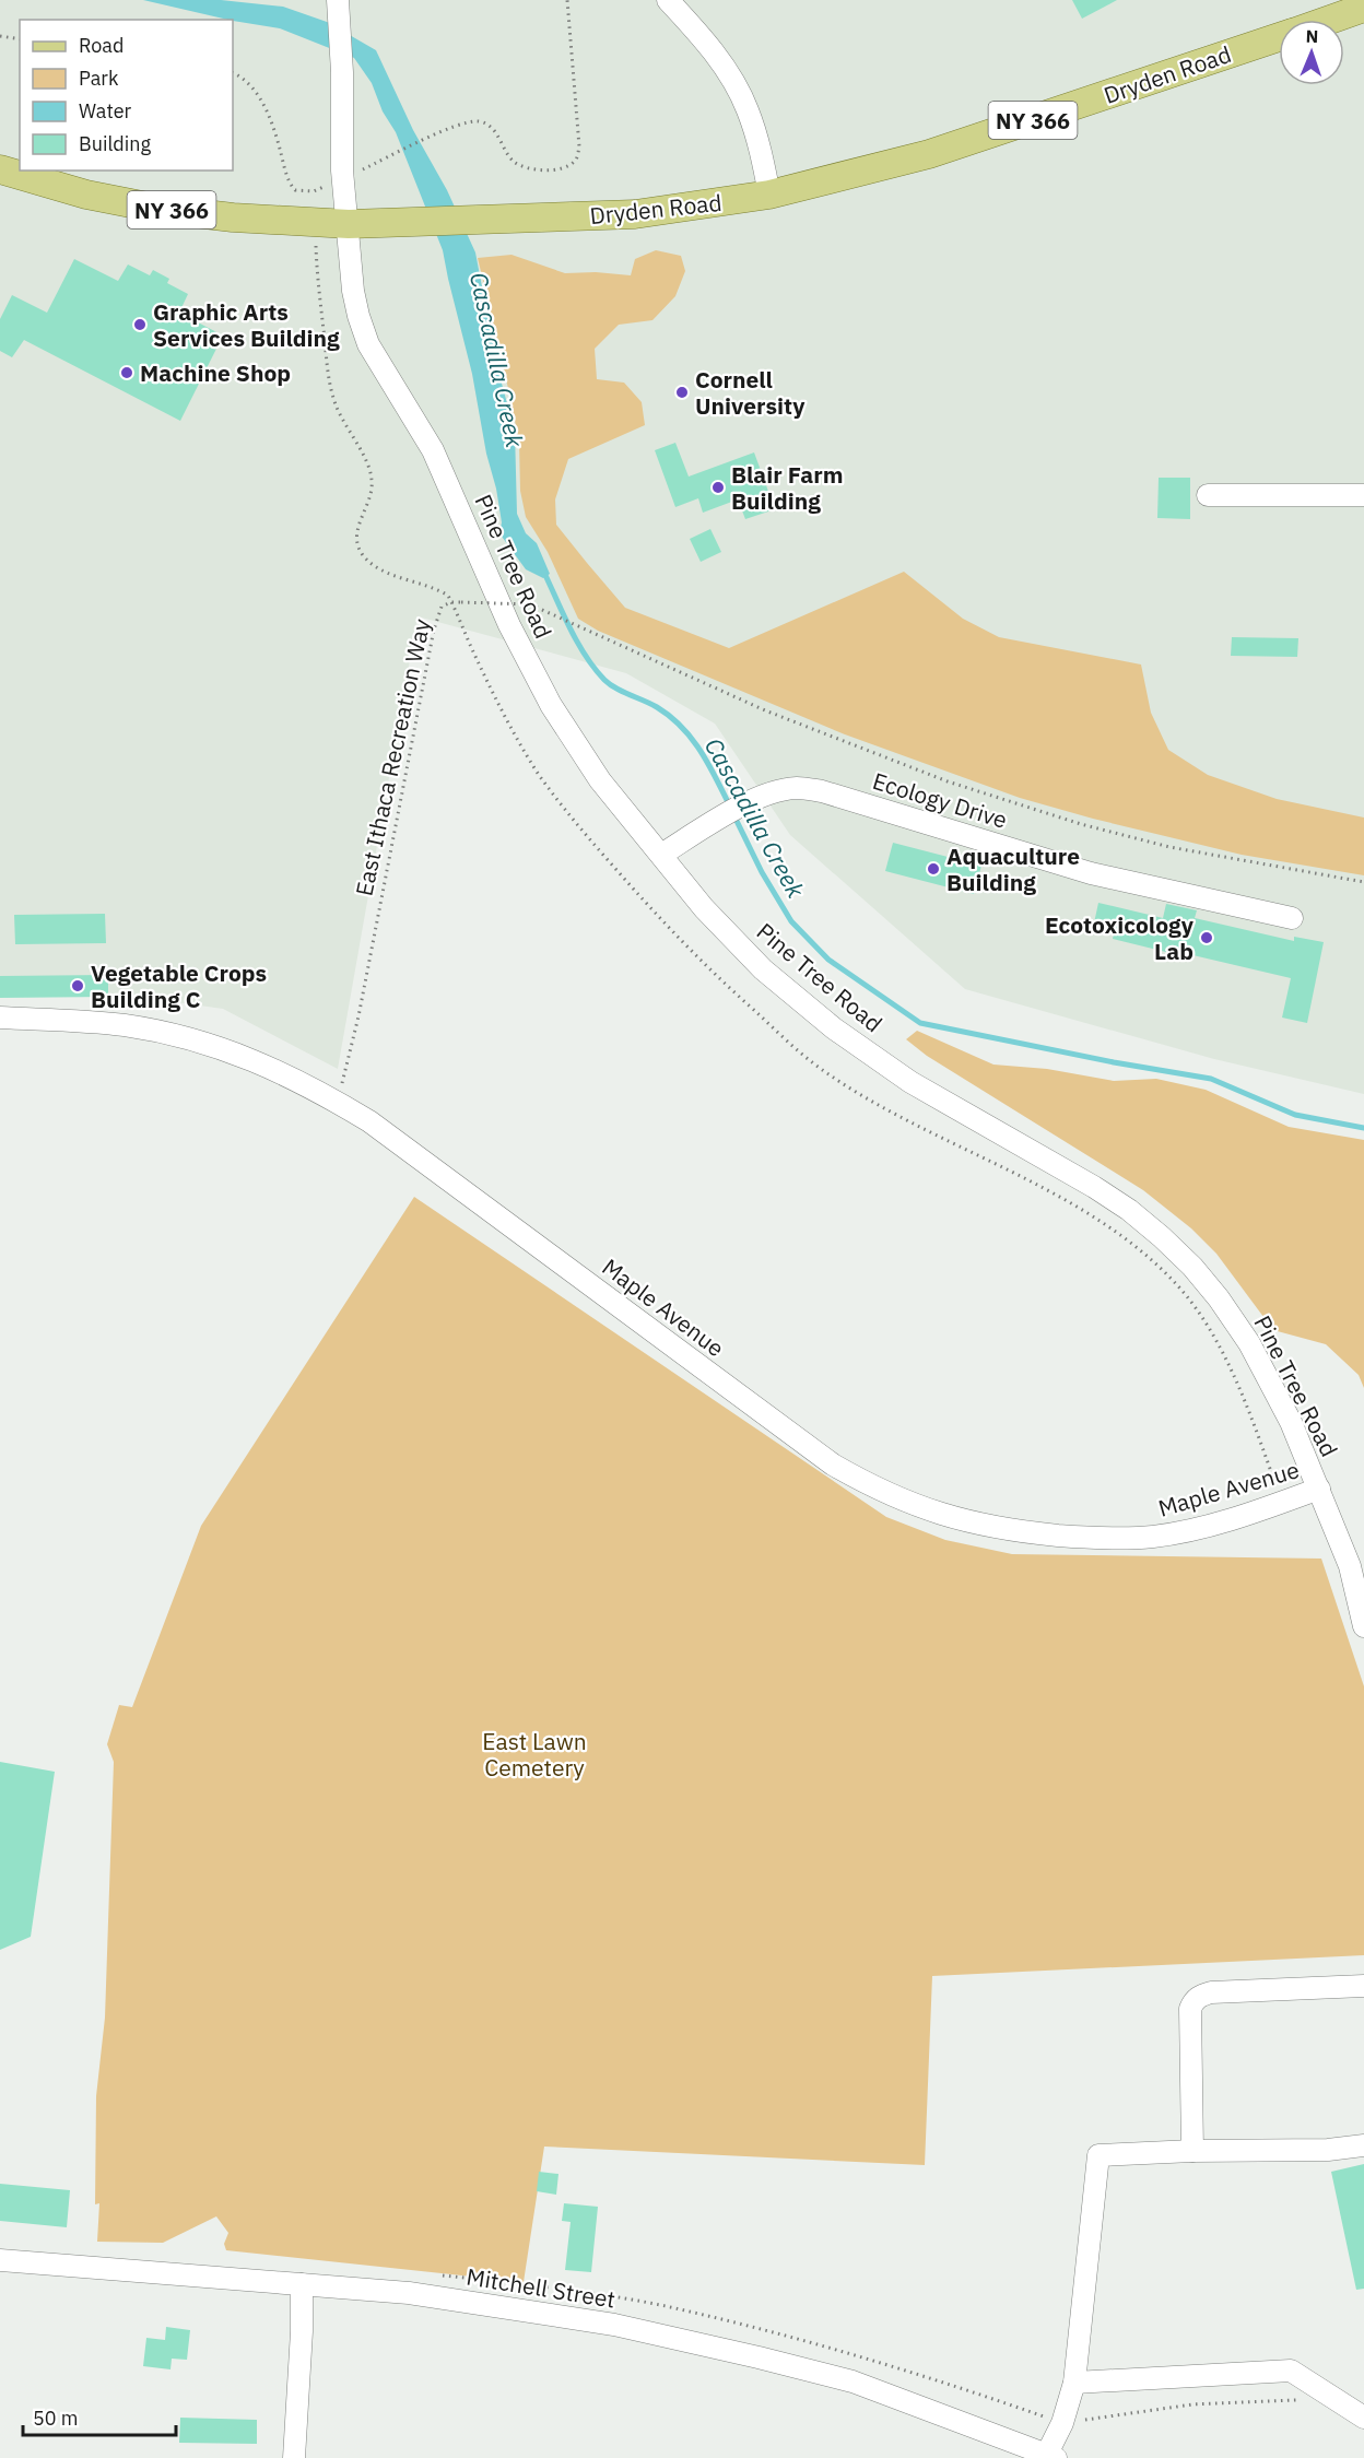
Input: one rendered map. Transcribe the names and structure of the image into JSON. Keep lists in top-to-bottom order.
{
  "streets": {
    "main road": ["Dryden Road", "NY 366"],
    "street": [
      "Pine Tree Road",
      "Ecology Drive",
      "Maple Avenue",
      "Mitchell Street"
    ],
    "path": ["East Ithaca Recreation Way"]
  },
  "crossings": [
    ["Dryden Road", "Pine Tree Road"],
    ["Pine Tree Road", "Ecology Drive"],
    ["Pine Tree Road", "Maple Avenue"]
  ],
  "water": ["Cascadilla Creek"],
  "parks": ["East Lawn Cemetery"],
  "places": [
    "Graphic Arts Services Building",
    "Machine Shop",
    "Cornell University",
    "Blair Farm Building",
    "Aquaculture Building",
    "Ecotoxicology Lab",
    "Vegetable Crops Building C"
  ],
  "legend": [
    "Road",
    "Park",
    "Water",
    "Building"
  ],
  "scale_bar": "50 m",
  "north": "top"
}
